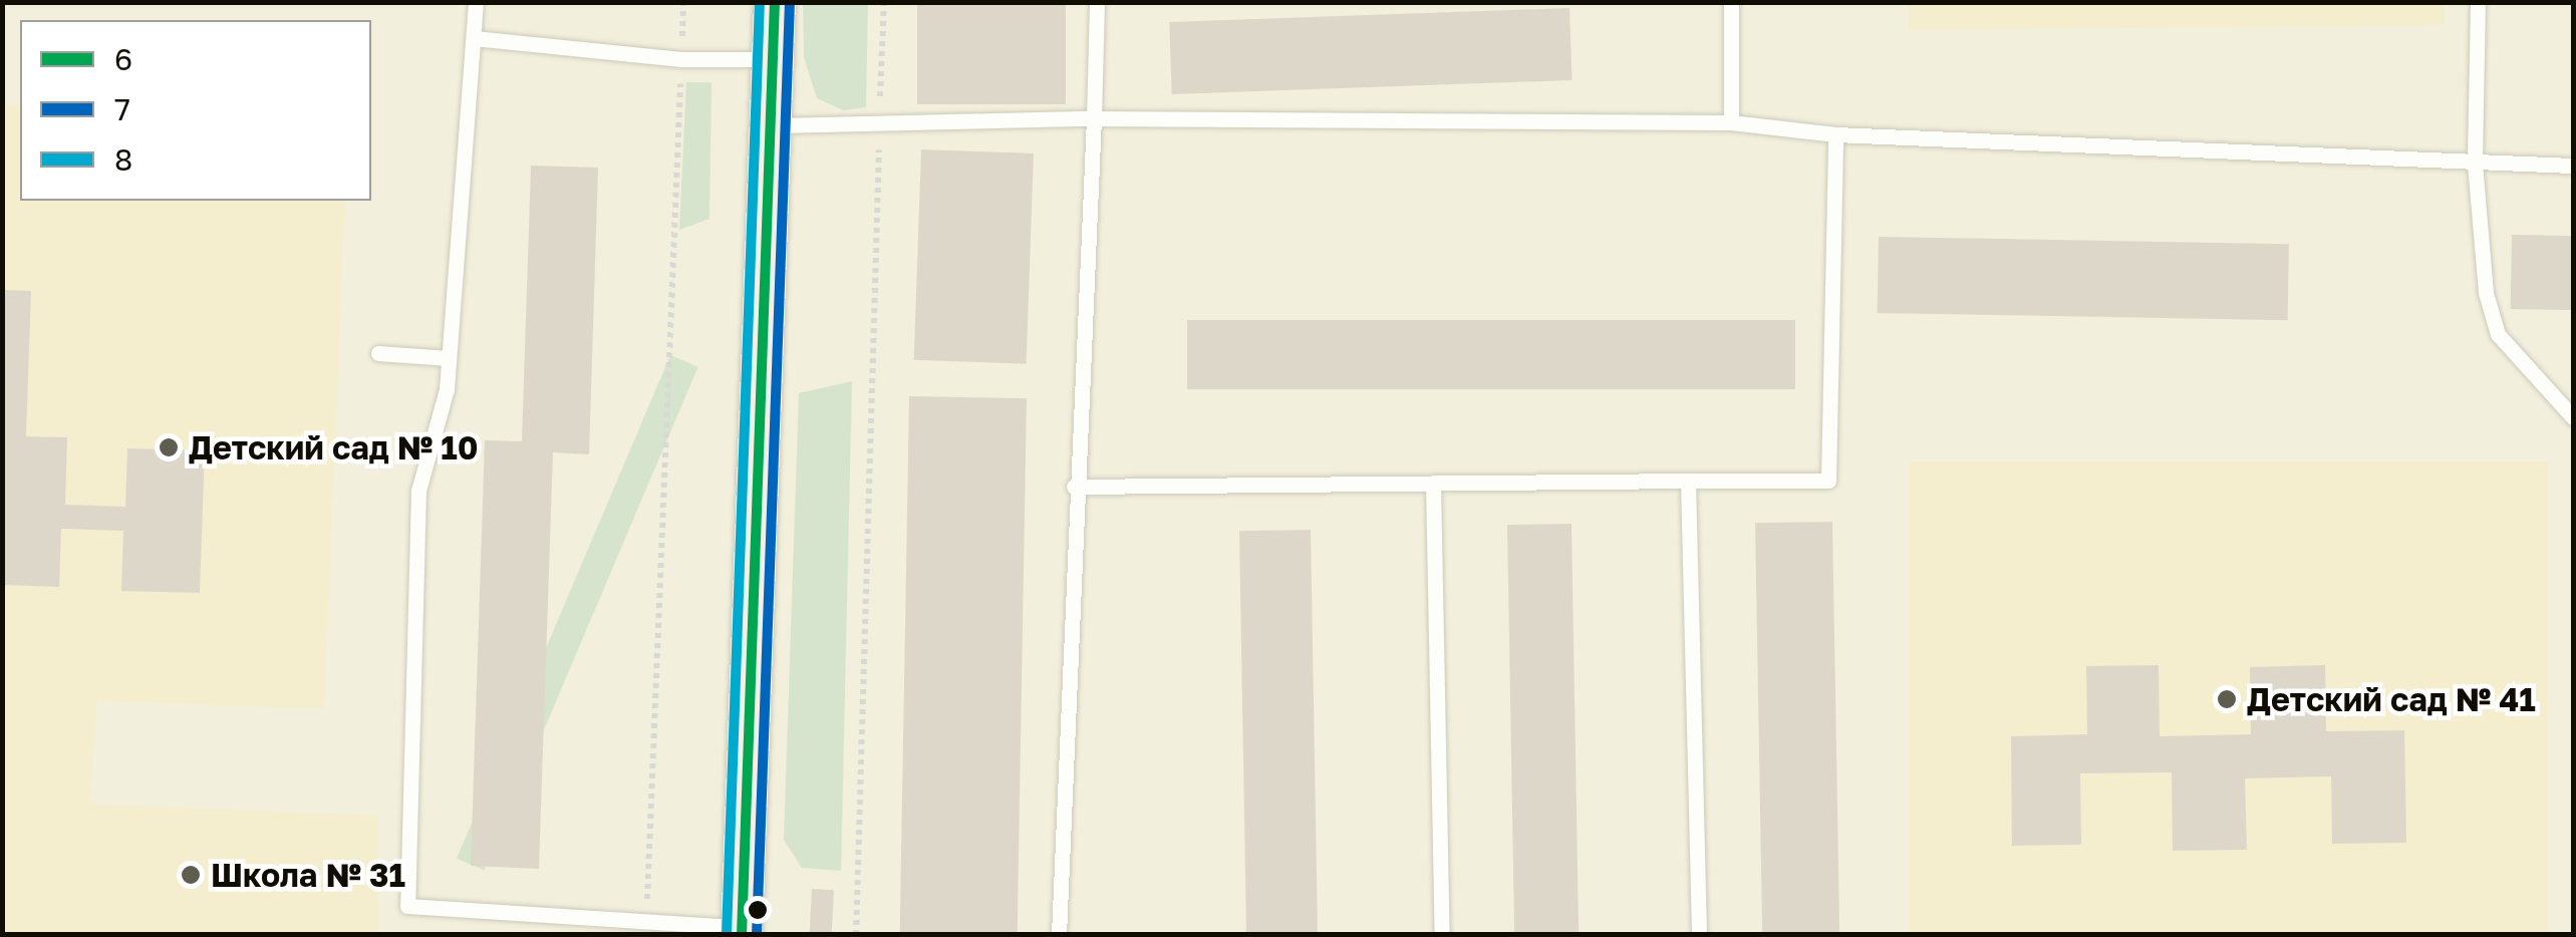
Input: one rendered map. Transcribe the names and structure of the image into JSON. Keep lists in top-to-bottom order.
{
  "places": ["Детский сад № 10", "Детский сад № 41", "Школа № 31"],
  "lines": ["transit line 6", "transit line 8", "transit line 7"],
  "legend": ["6", "7", "8"]
}
